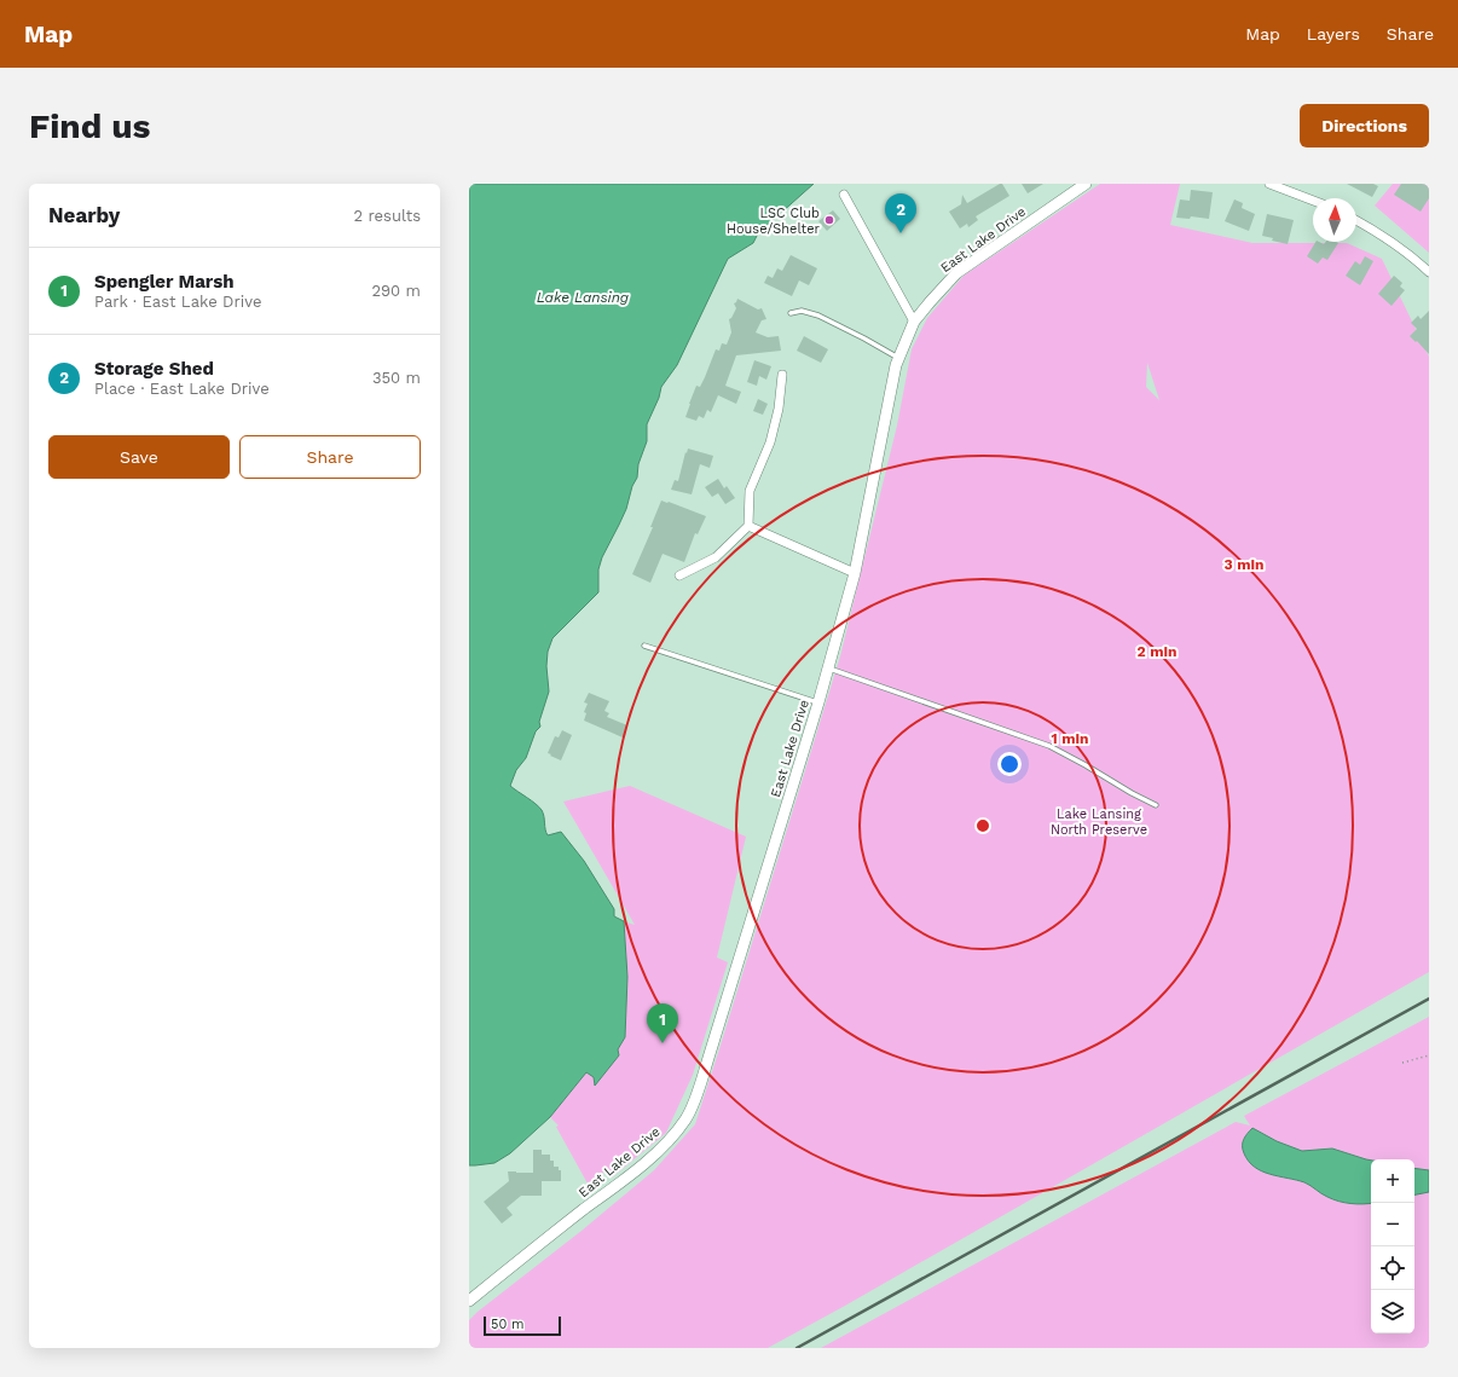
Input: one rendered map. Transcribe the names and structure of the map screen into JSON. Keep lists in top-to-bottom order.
{
  "streets": {
    "street": ["East Lake Drive"]
  },
  "water": ["Lake Lansing"],
  "parks": ["Lake Lansing North Preserve"],
  "places": ["LSC Club House/Shelter"],
  "scale_bar": "50 m",
  "north": "top",
  "page": {
    "header": "Map",
    "nav": ["Map", "Layers", "Share"],
    "buttons": [
      "Directions",
      ["Save", "Share"]
    ],
    "title": "Find us",
    "heading": ["Nearby", "2 results"],
    "pins": ["2", "1"],
    "list": [
      {
        "mark": "1",
        "name": "Spengler Marsh",
        "note": "Park · East Lake Drive",
        "value": "290 m"
      },
      {
        "mark": "2",
        "name": "Storage Shed",
        "note": "Place · East Lake Drive",
        "value": "350 m"
      }
    ],
    "map_buttons": ["+", "−"],
    "scale": "50 m"
  },
  "rings": ["3 min", "2 min", "1 min"]
}
